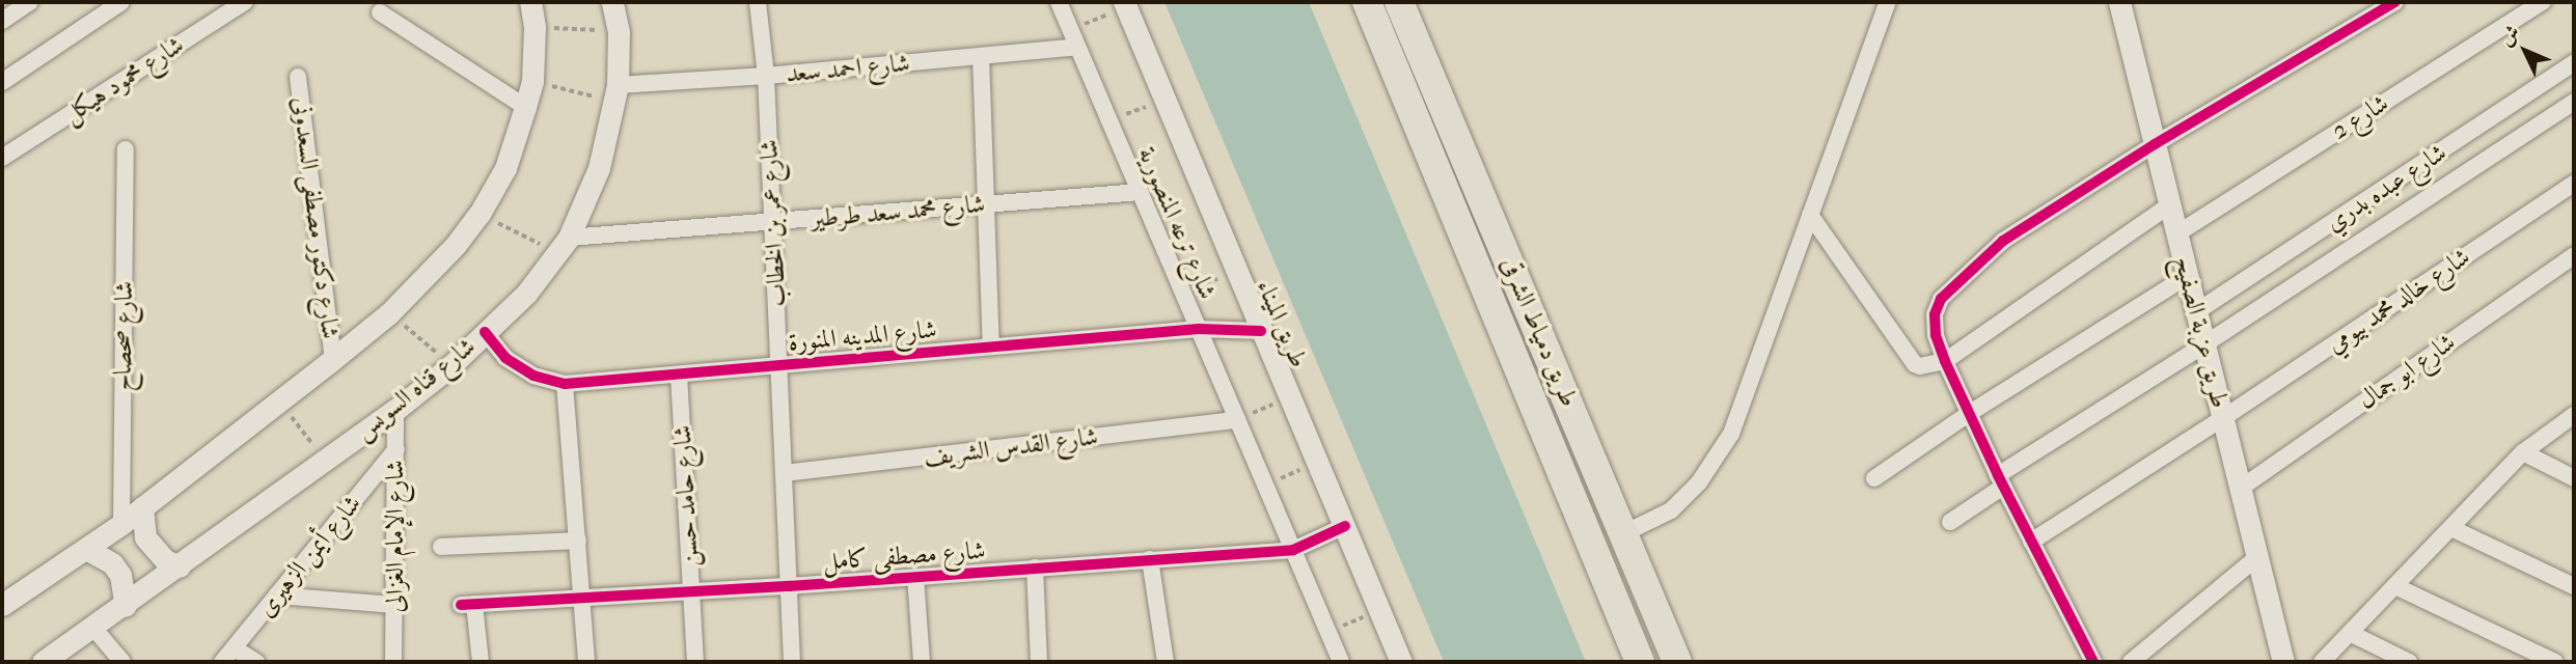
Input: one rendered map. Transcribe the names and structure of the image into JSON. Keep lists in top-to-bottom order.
{
  "streets": {
    "highway": ["طريق دمياط الشرقى"],
    "main road": ["طريق الميناء", "طريق عزبة الصفيح", "شارع قناه السويس"],
    "street": [
      "شارع احمد سعد",
      "شارع محمود هيكل",
      "شارع 2",
      "شارع عبده بدري",
      "شارع محمد سعد طرطير",
      "شارع دكتور مصطفى السعدونى",
      "شارع عمر بن الخطاب",
      "شارع ترعه المنصورية",
      "شارع خالد محمد بيومي",
      "شارع صحصاح",
      "شارع المدينه المنورة",
      "شارع ابو جمال",
      "شارع القدس الشريف",
      "شارع حامد حسن",
      "شارع الإمام الغزالى",
      "شارع أيمن الزهيرى",
      "شارع مصطفى كامل"
    ]
  },
  "crossings": [
    ["شارع احمد سعد", "شارع عمر بن الخطاب"],
    ["شارع احمد سعد", "شارع ترعه المنصورية"],
    ["شارع احمد سعد", "شارع قناه السويس"],
    ["شارع 2", "طريق عزبة الصفيح"],
    ["شارع عبده بدري", "طريق عزبة الصفيح"],
    ["شارع محمد سعد طرطير", "شارع عمر بن الخطاب"],
    ["شارع محمد سعد طرطير", "شارع ترعه المنصورية"],
    ["شارع محمد سعد طرطير", "شارع قناه السويس"],
    ["شارع عمر بن الخطاب", "شارع المدينه المنورة"],
    ["شارع عمر بن الخطاب", "شارع القدس الشريف"],
    ["شارع عمر بن الخطاب", "شارع مصطفى كامل"],
    ["شارع ترعه المنصورية", "شارع المدينه المنورة"],
    ["شارع ترعه المنصورية", "شارع القدس الشريف"],
    ["شارع ترعه المنصورية", "شارع مصطفى كامل"],
    ["شارع خالد محمد بيومي", "طريق عزبة الصفيح"],
    ["طريق الميناء", "شارع المدينه المنورة"],
    ["طريق الميناء", "شارع مصطفى كامل"],
    ["طريق عزبة الصفيح", "شارع ابو جمال"],
    ["شارع المدينه المنورة", "شارع قناه السويس"],
    ["شارع المدينه المنورة", "شارع حامد حسن"],
    ["شارع قناه السويس", "شارع الإمام الغزالى"],
    ["شارع حامد حسن", "شارع مصطفى كامل"],
    ["شارع الإمام الغزالى", "شارع أيمن الزهيرى"]
  ],
  "north": "top left"
}
